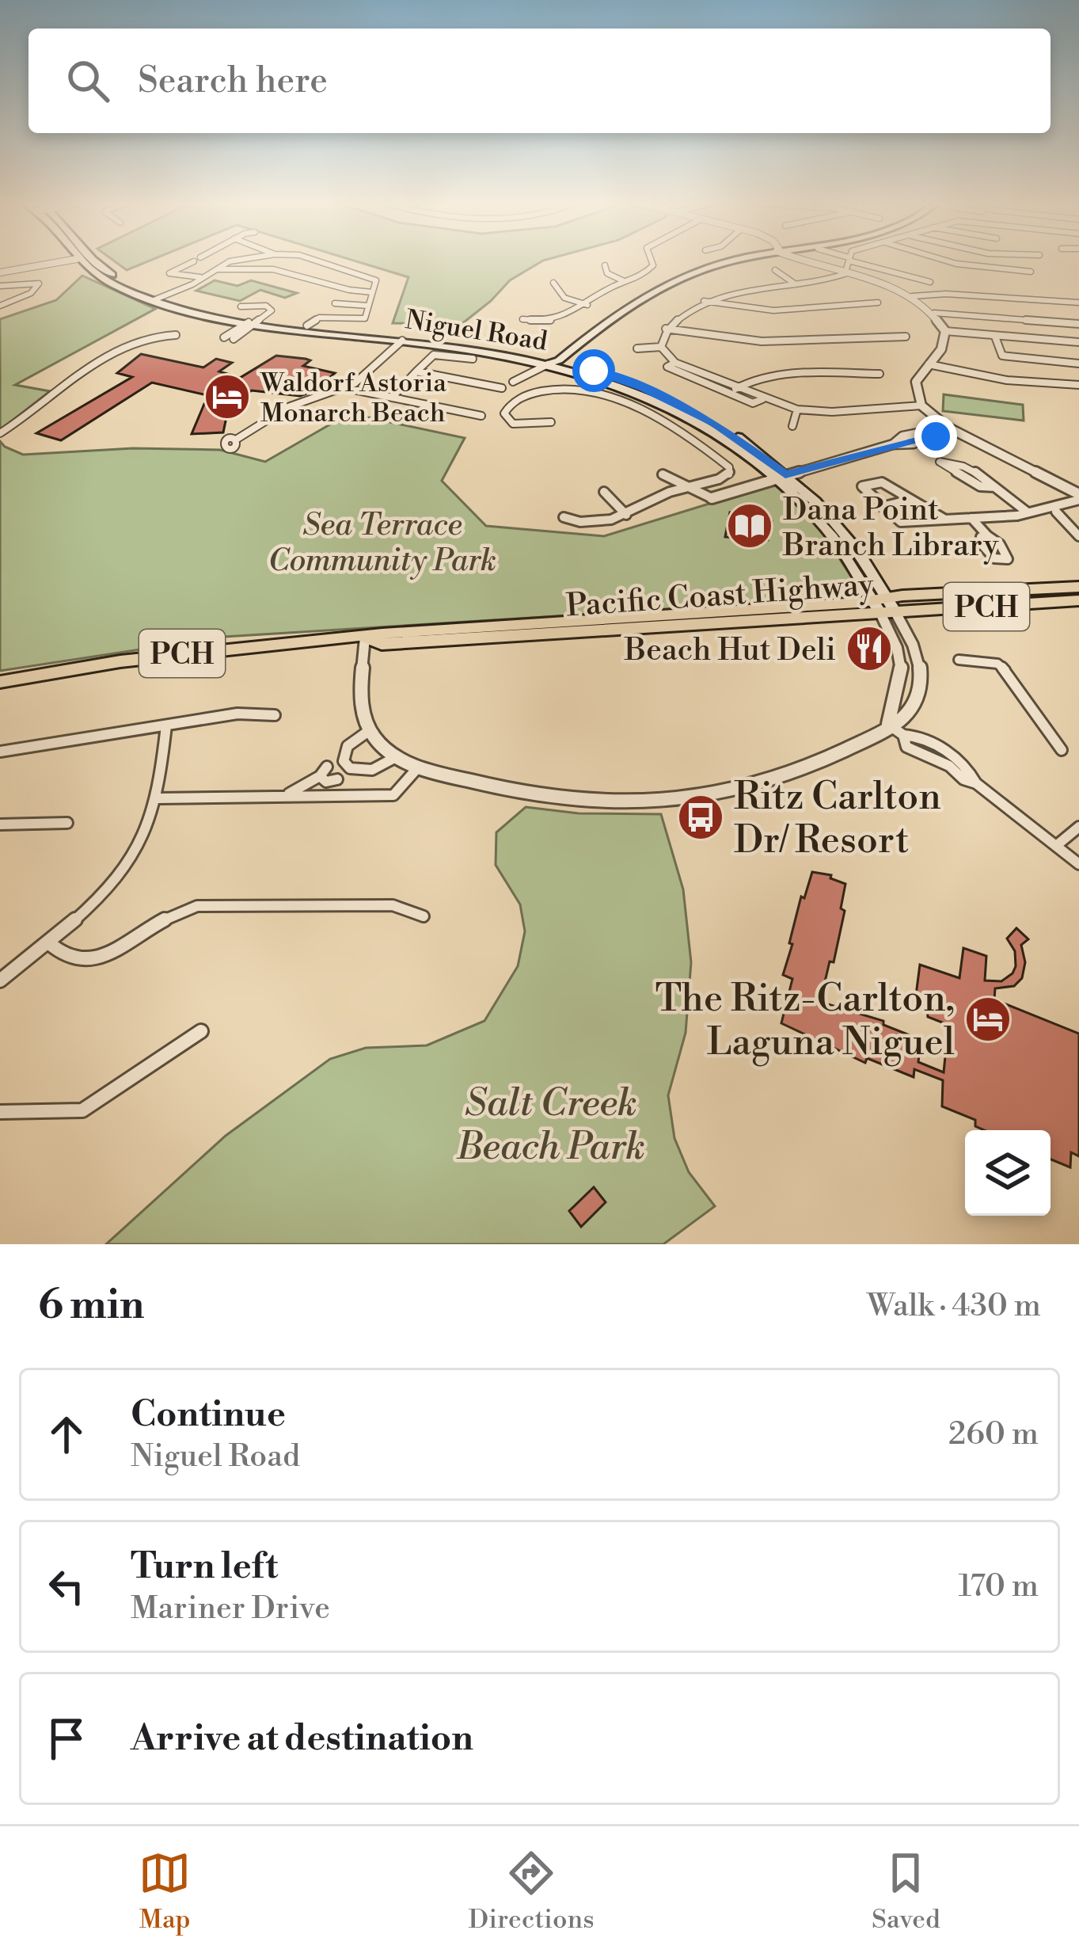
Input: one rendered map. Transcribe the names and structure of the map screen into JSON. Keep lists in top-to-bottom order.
{
  "streets": {
    "highway": ["Pacific Coast Highway", "PCH"],
    "main road": ["Niguel Road"]
  },
  "crossings": [
    ["Niguel Road", "Pacific Coast Highway"]
  ],
  "parks": ["Sea Terrace Community Park", "Salt Creek Beach Park"],
  "places": {
    "hotel": ["Waldorf Astoria Monarch Beach", "The Ritz-Carlton, Laguna Niguel"],
    "library": ["Dana Point Branch Library"],
    "restaurant": ["Beach Hut Deli"],
    "bus stop": ["Ritz Carlton Dr/ Resort"]
  },
  "page": {
    "search": "Search here",
    "heading": ["6 min", "Walk · 430 m"],
    "list": [
      ["Continue", "Niguel Road", "260 m"],
      ["Turn left", "Mariner Drive", "170 m"],
      "Arrive at destination"
    ],
    "nav": ["Map", "Directions", "Saved"]
  }
}
